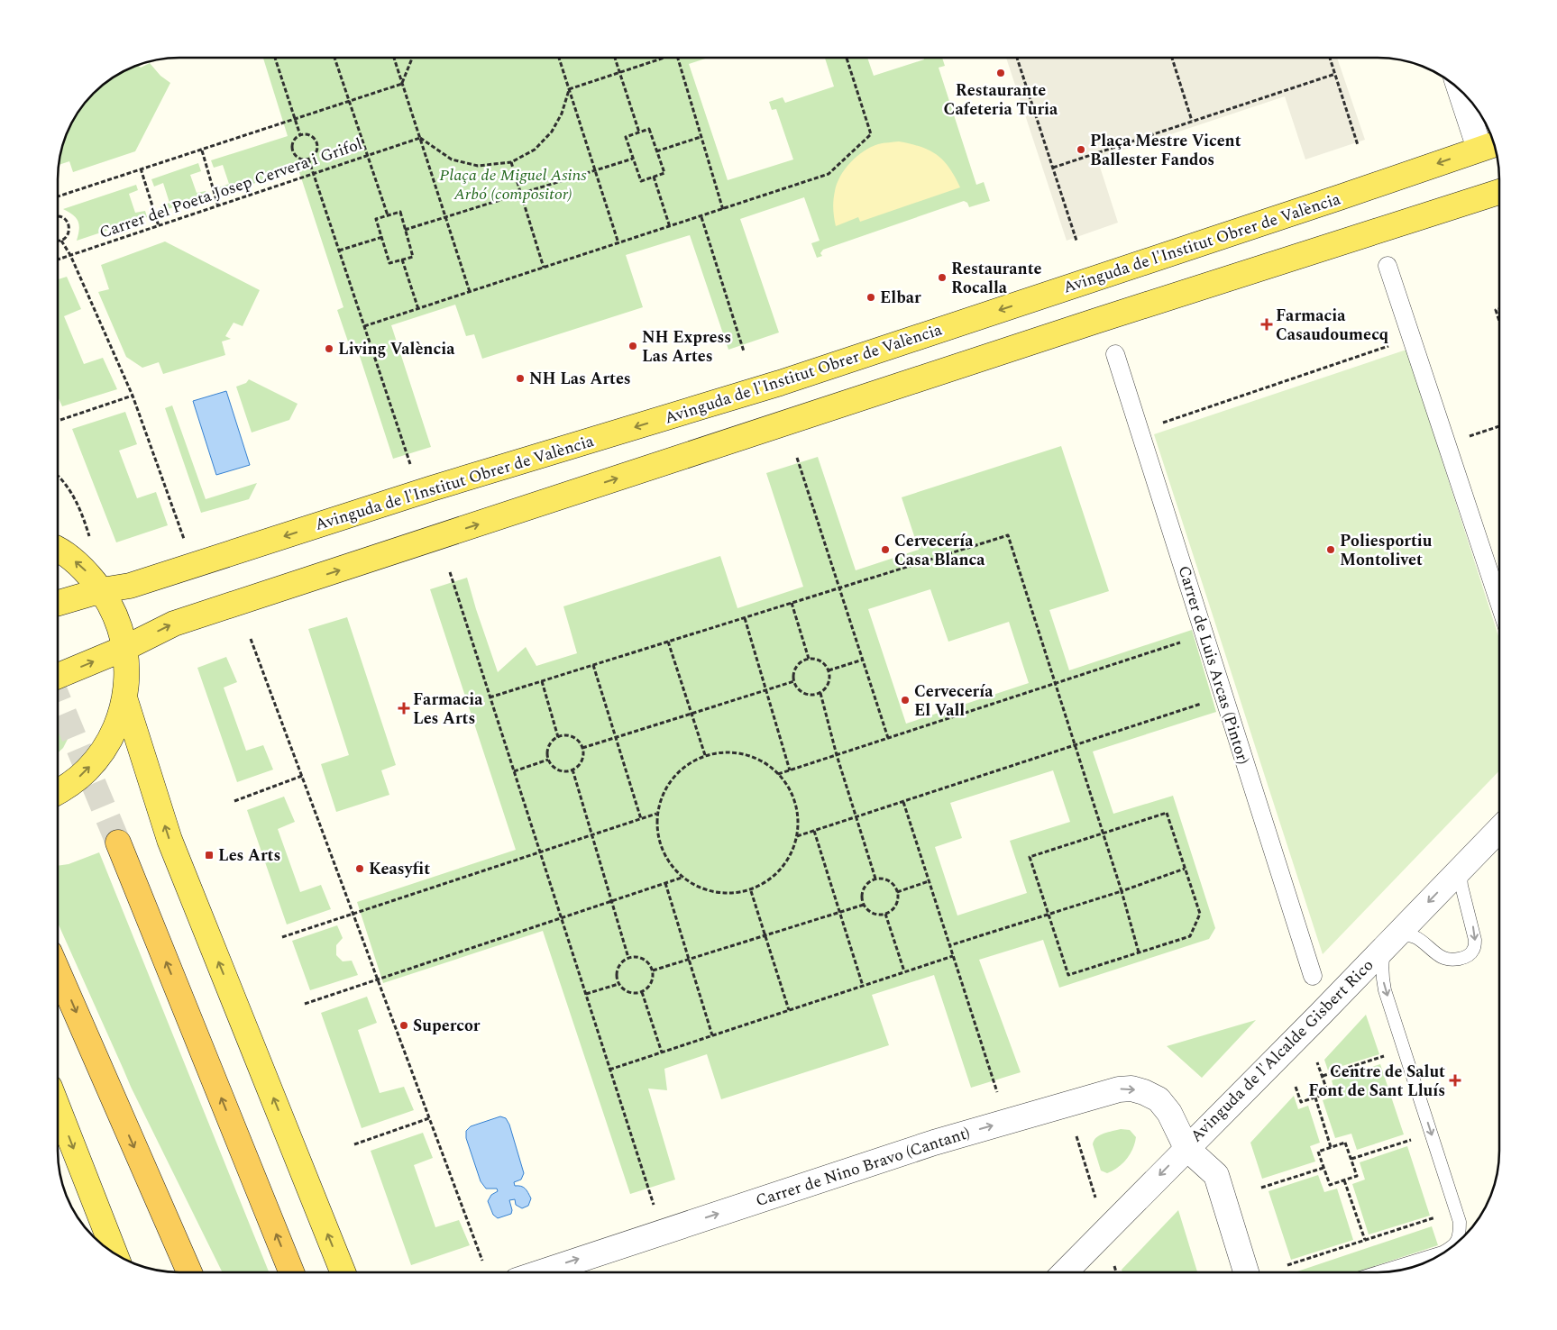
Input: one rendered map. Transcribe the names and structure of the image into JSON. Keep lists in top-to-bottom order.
{
  "streets": {
    "main road": ["Avinguda de l'Institut Obrer de València"],
    "street": ["Carrer de Luis Arcas (Pintor)", "Avinguda de l'Alcalde Gisbert Rico", "Carrer de Nino Bravo (Cantant)"],
    "path": ["Carrer del Poeta Josep Cervera i Grifol"]
  },
  "crossings": [
    ["Avinguda de l'Alcalde Gisbert Rico", "Carrer de Nino Bravo (Cantant)"]
  ],
  "one_way": ["Avinguda de l'Alcalde Gisbert Rico", "Carrer de Nino Bravo (Cantant)"],
  "parks": ["Plaça de Miguel Asins Arbó (compositor)"],
  "places": {
    "other": [
      "Restaurante Cafeteria Turia",
      "Plaça Mestre Vicent Ballester Fandos",
      "Restaurante Rocalla",
      "Elbar",
      "NH Express Las Artes",
      "Living València",
      "NH Las Artes",
      "Cervecería Casa Blanca",
      "Poliesportiu Montolivet",
      "Cervecería El Vall",
      "Keasyfit",
      "Supercor"
    ],
    "health": ["Farmacia Casaudoumecq", "Farmacia Les Arts", "Centre de Salut Font de Sant Lluís"],
    "transit": ["Les Arts"]
  }
}
